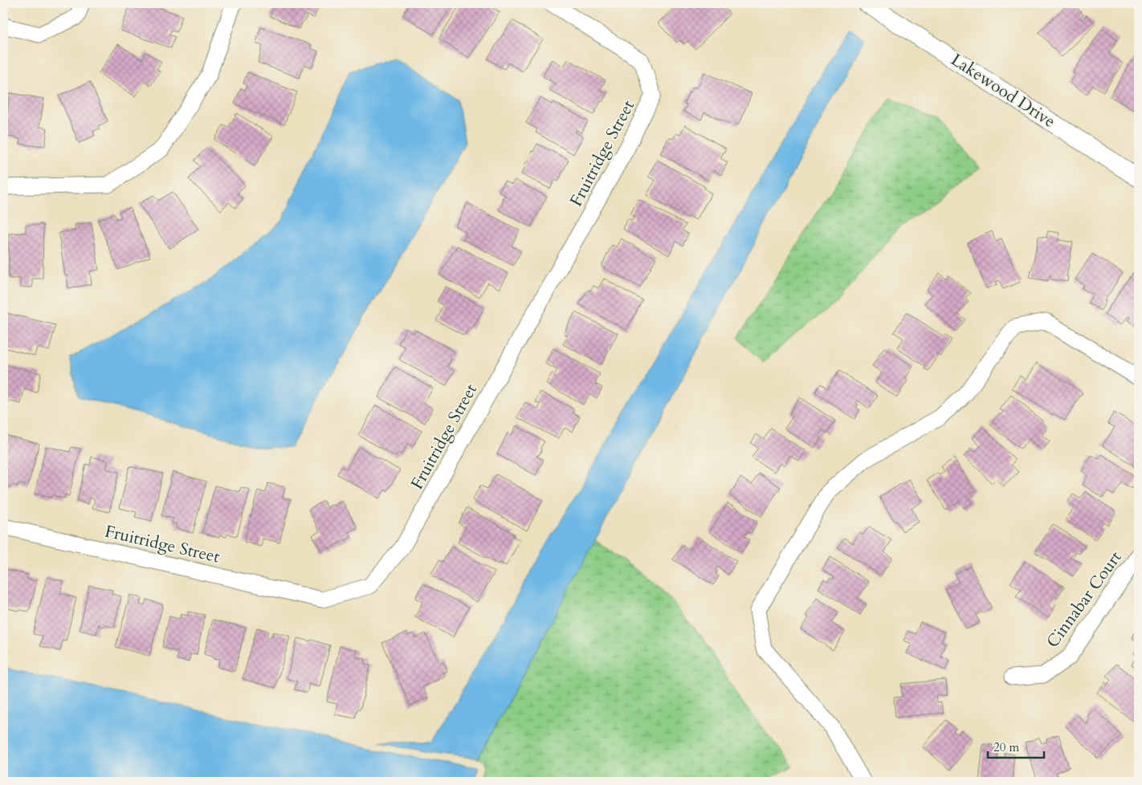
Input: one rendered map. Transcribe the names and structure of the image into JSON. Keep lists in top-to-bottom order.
{
  "streets": {
    "street": ["Lakewood Drive", "Fruitridge Street", "Cinnabar Court"]
  },
  "scale_bar": "20 m"
}
